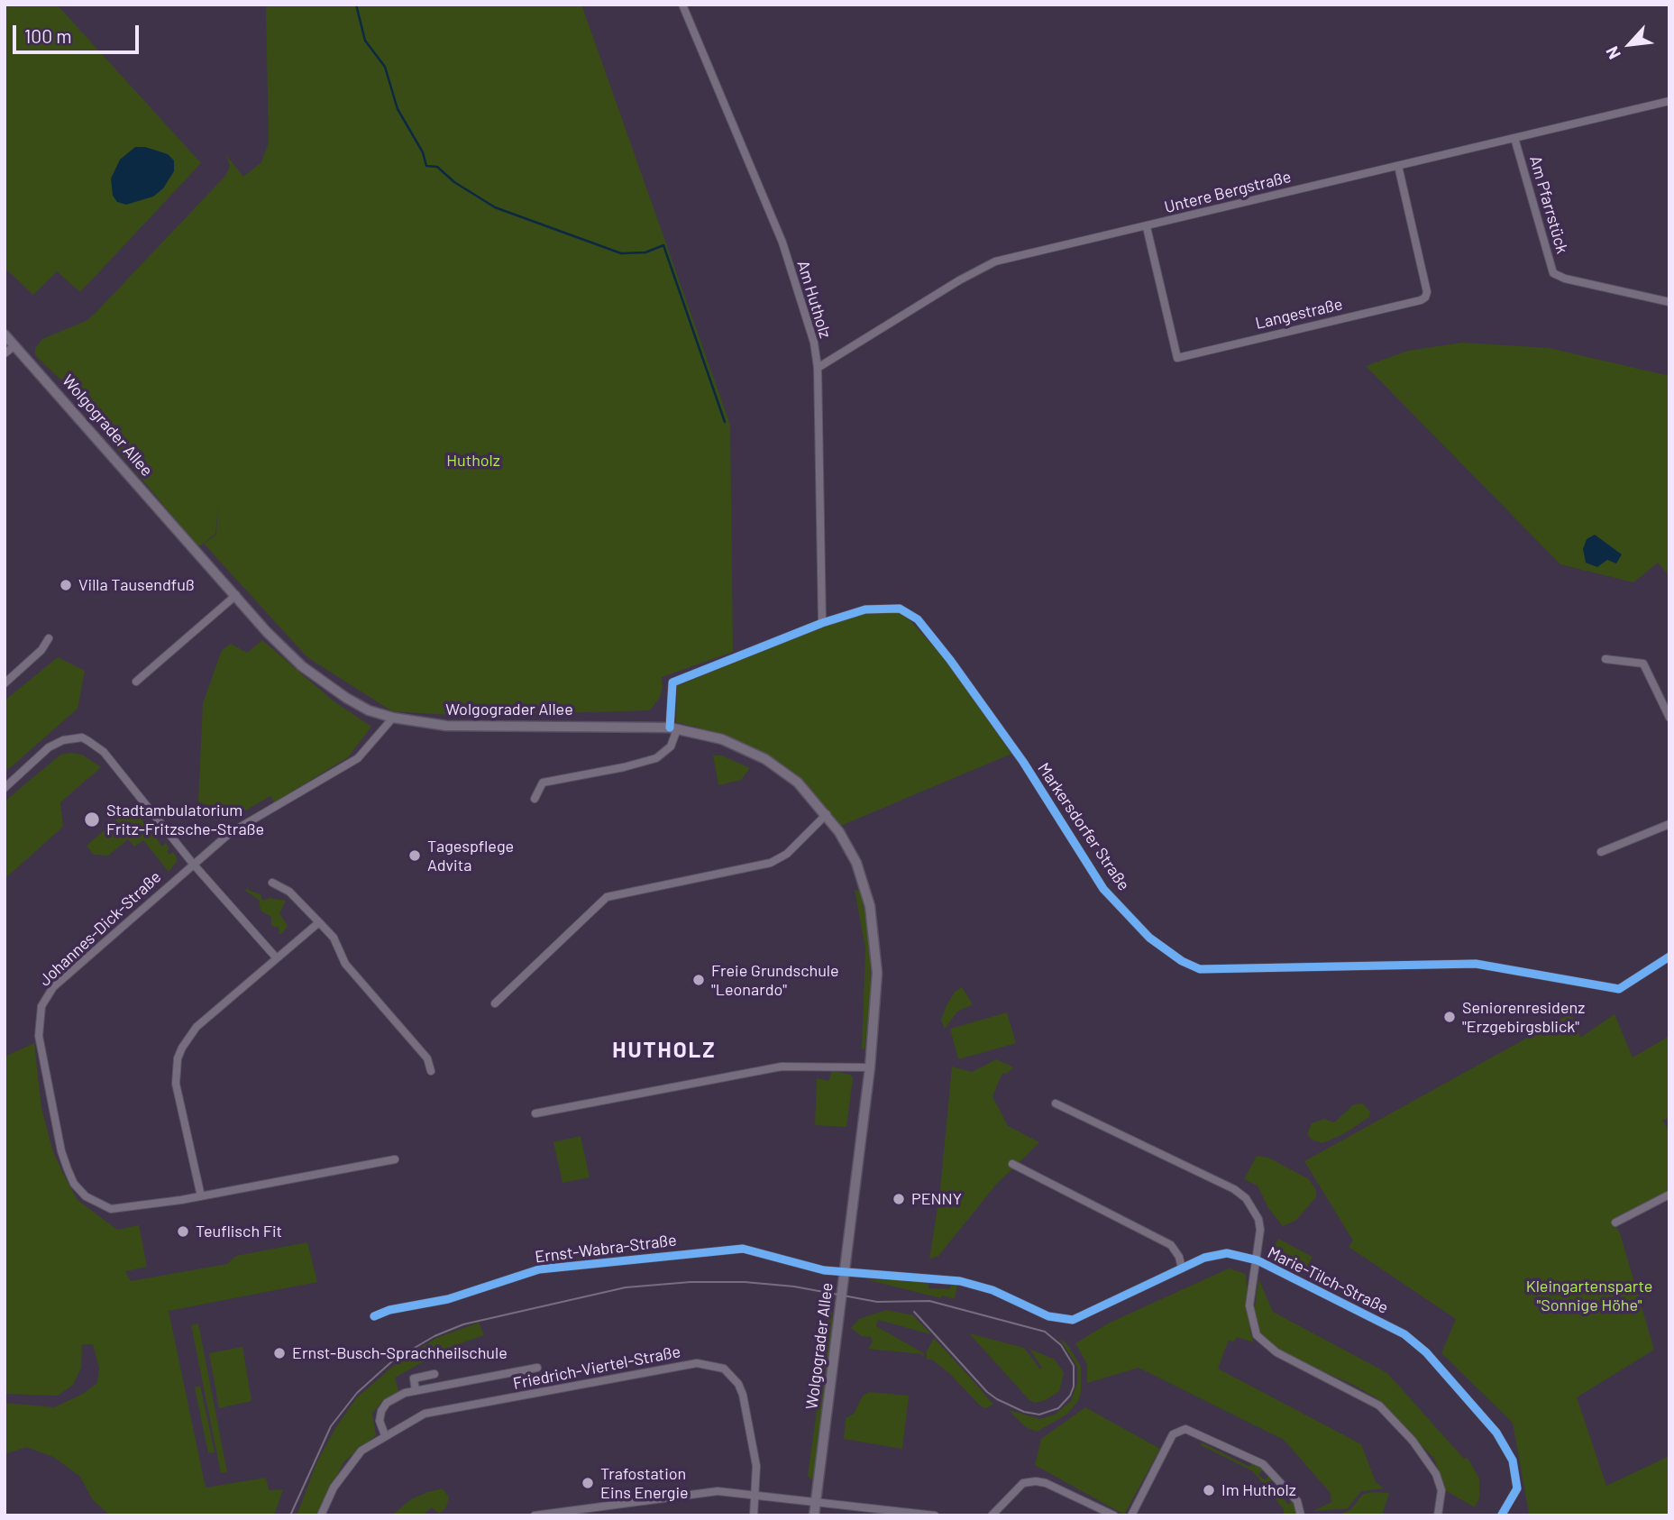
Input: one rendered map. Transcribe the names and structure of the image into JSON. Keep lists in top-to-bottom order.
{
  "streets": {
    "main road": ["Wolgograder Allee"],
    "street": [
      "Untere Bergstraße",
      "Am Pfarrstück",
      "Am Hutholz",
      "Langestraße",
      "Markersdorfer Straße",
      "Johannes-Dick-Straße",
      "Ernst-Wabra-Straße",
      "Marie-Tilch-Straße",
      "Friedrich-Viertel-Straße"
    ]
  },
  "crossings": [
    ["Untere Bergstraße", "Am Pfarrstück"],
    ["Untere Bergstraße", "Am Hutholz"],
    ["Untere Bergstraße", "Langestraße"],
    ["Am Hutholz", "Markersdorfer Straße"],
    ["Wolgograder Allee", "Markersdorfer Straße"],
    ["Wolgograder Allee", "Johannes-Dick-Straße"],
    ["Wolgograder Allee", "Ernst-Wabra-Straße"],
    ["Wolgograder Allee", "Marie-Tilch-Straße"],
    ["Ernst-Wabra-Straße", "Marie-Tilch-Straße"]
  ],
  "districts": ["HUTHOLZ"],
  "parks": ["Hutholz", "Kleingartensparte \"Sonnige Höhe\""],
  "places": [
    "Villa Tausendfuß",
    "Stadtambulatorium Fritz-Fritzsche-Straße",
    "Tagespflege Advita",
    "Freie Grundschule \"Leonardo\"",
    "Seniorenresidenz \"Erzgebirgsblick\"",
    "PENNY",
    "Teuflisch Fit",
    "Ernst-Busch-Sprachheilschule",
    "Trafostation Eins Energie",
    "Im Hutholz"
  ],
  "scale_bar": "100 m",
  "north": "bottom left"
}
